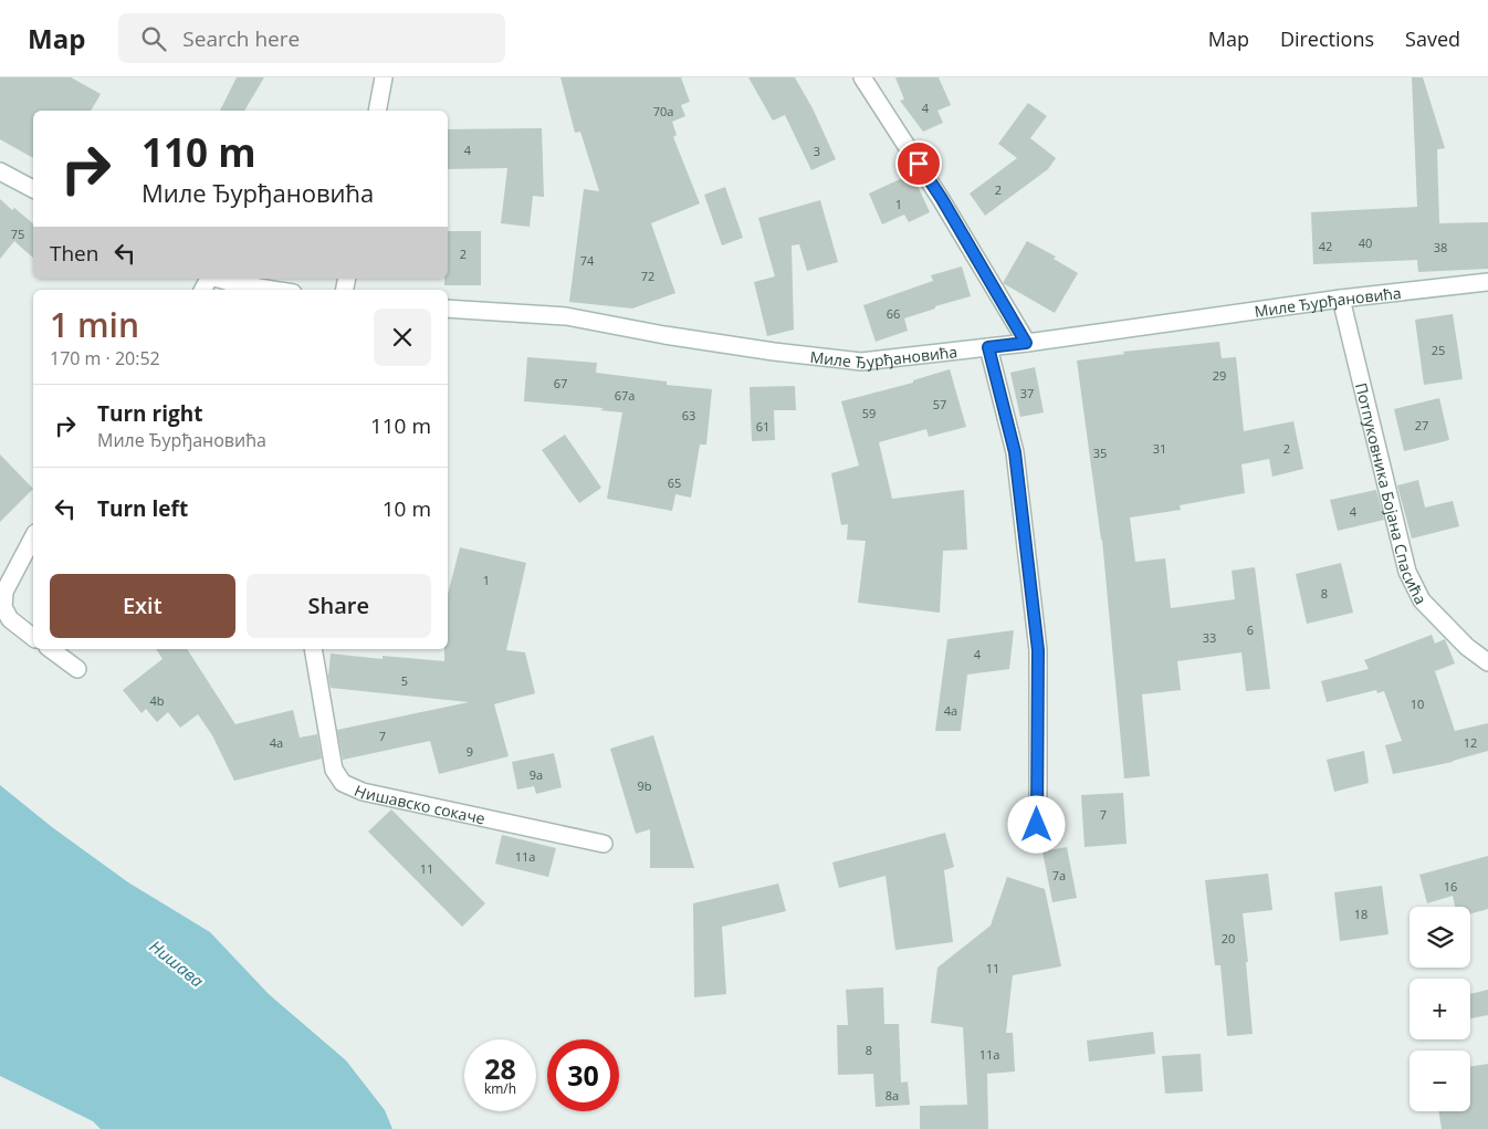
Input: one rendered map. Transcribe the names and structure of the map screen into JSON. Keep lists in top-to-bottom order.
{
  "streets": {
    "street": ["Миле Ђурђановића", "Потпуковника Бојана Спасића", "Нишавско сокаче"]
  },
  "crossings": [
    ["Миле Ђурђановића", "Потпуковника Бојана Спасића"]
  ],
  "water": ["Нишава"],
  "house_numbers": [
    "4",
    "70a",
    "4",
    "3",
    "2",
    "1",
    "75",
    "40",
    "42",
    "38",
    "2",
    "74",
    "72",
    "66",
    "25",
    "29",
    "67",
    "37",
    "67a",
    "57",
    "59",
    "63",
    "27",
    "61",
    "31",
    "2",
    "35",
    "65",
    "4",
    "1",
    "8",
    "6",
    "33",
    "4",
    "5",
    "4b",
    "10",
    "4a",
    "7",
    "4a",
    "12",
    "9",
    "9a",
    "9b",
    "7",
    "11a",
    "11",
    "7a",
    "16",
    "18",
    "20",
    "11",
    "8",
    "11a",
    "8a"
  ],
  "page": {
    "header": "Map",
    "search": "Search here",
    "nav": ["Map", "Directions", "Saved"],
    "turn": ["110 m", "Миле Ђурђановића"],
    "then": "Then",
    "heading": ["1 min", "170 m · 20:52"],
    "list": [
      {
        "name": "Turn right",
        "note": "Миле Ђурђановића",
        "value": "110 m"
      },
      {
        "name": "Turn left",
        "value": "10 m"
      }
    ],
    "buttons": ["Exit", "Share"],
    "map_buttons": ["+", "−"],
    "speed": "28 km/h",
    "limit": "30"
  }
}
